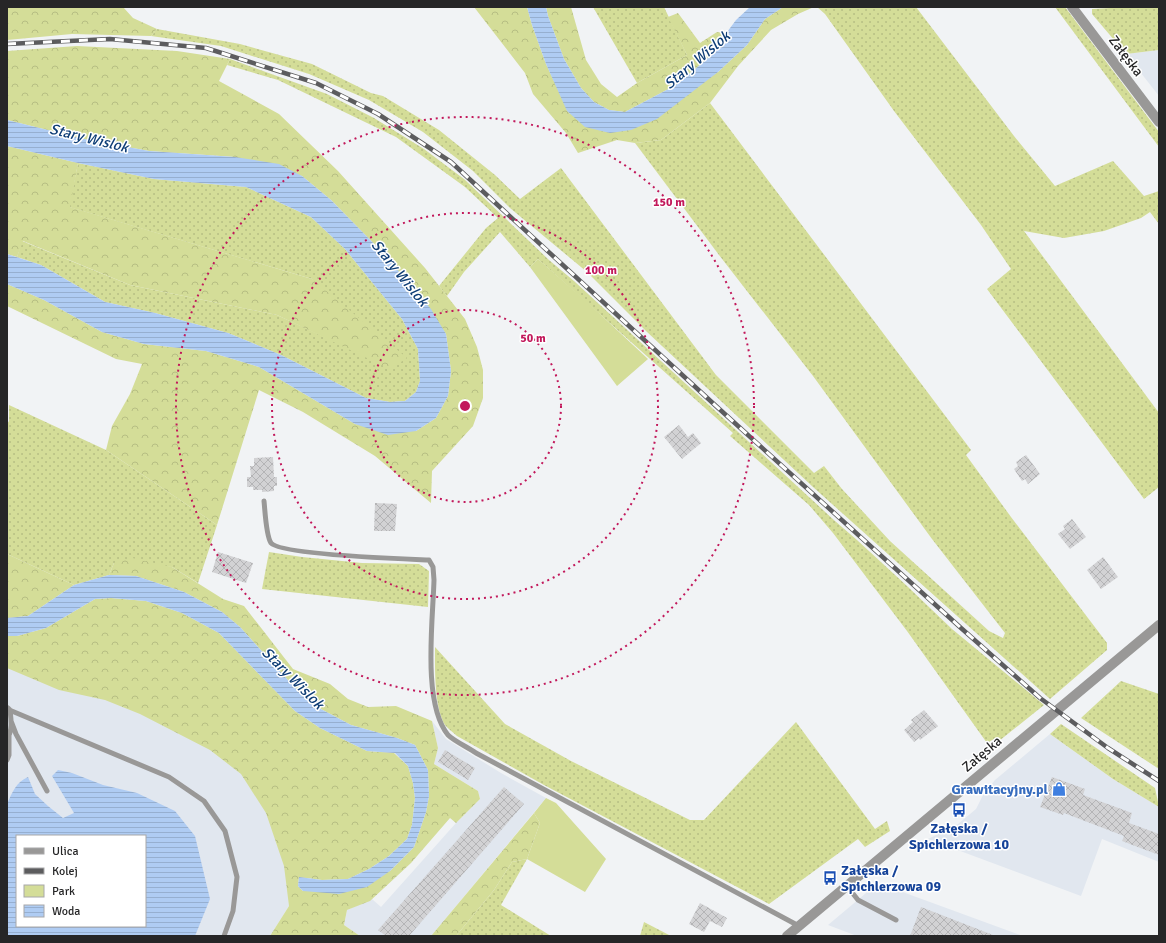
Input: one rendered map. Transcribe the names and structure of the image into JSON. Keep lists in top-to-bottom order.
{
  "streets": {
    "street": ["Załęska"]
  },
  "water": ["Stary Wislok"],
  "places": {
    "shop": ["Grawitacyjny.pl"],
    "bus stop": ["Załęska / Spichlerzowa 10", "Załęska / Spichlerzowa 09"]
  },
  "legend": [
    "Ulica",
    "Kolej",
    "Park",
    "Woda"
  ],
  "rings": ["150 m", "100 m", "50 m"]
}
